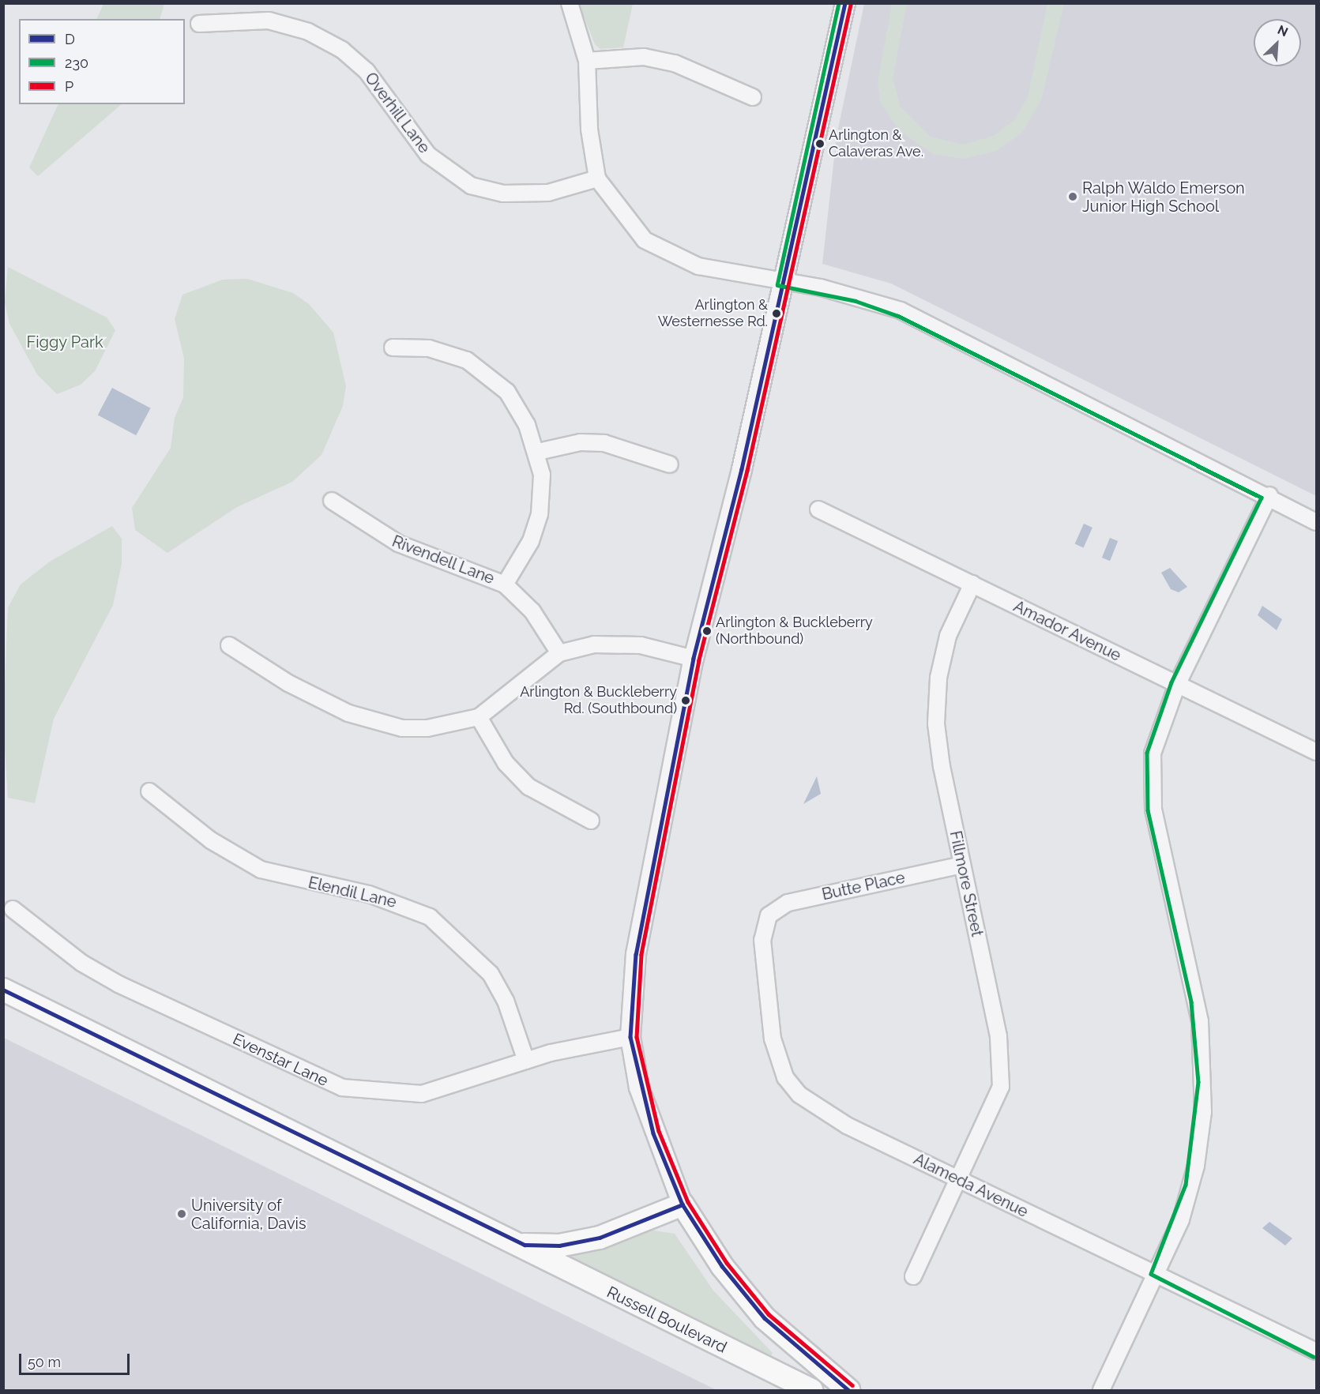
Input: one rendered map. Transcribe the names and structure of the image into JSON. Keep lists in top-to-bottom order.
{
  "streets": {
    "main road": ["Russell Boulevard"],
    "street": [
      "Overhill Lane",
      "Rivendell Lane",
      "Amador Avenue",
      "Fillmore Street",
      "Butte Place",
      "Elendil Lane",
      "Evenstar Lane",
      "Alameda Avenue"
    ]
  },
  "crossings": [
    ["Amador Avenue", "Fillmore Street"],
    ["Fillmore Street", "Butte Place"],
    ["Fillmore Street", "Alameda Avenue"],
    ["Butte Place", "Alameda Avenue"],
    ["Elendil Lane", "Evenstar Lane"]
  ],
  "parks": ["Figgy Park"],
  "places": [
    "Arlington & Calaveras Ave.",
    "Ralph Waldo Emerson Junior High School",
    "Arlington & Westernesse Rd.",
    "Arlington & Buckleberry (Northbound)",
    "Arlington & Buckleberry Rd. (Southbound)",
    "University of California, Davis"
  ],
  "lines": ["transit line D", "transit line 230", "transit line P"],
  "legend": ["D", "230", "P"],
  "scale_bar": "50 m",
  "north": "top right"
}
